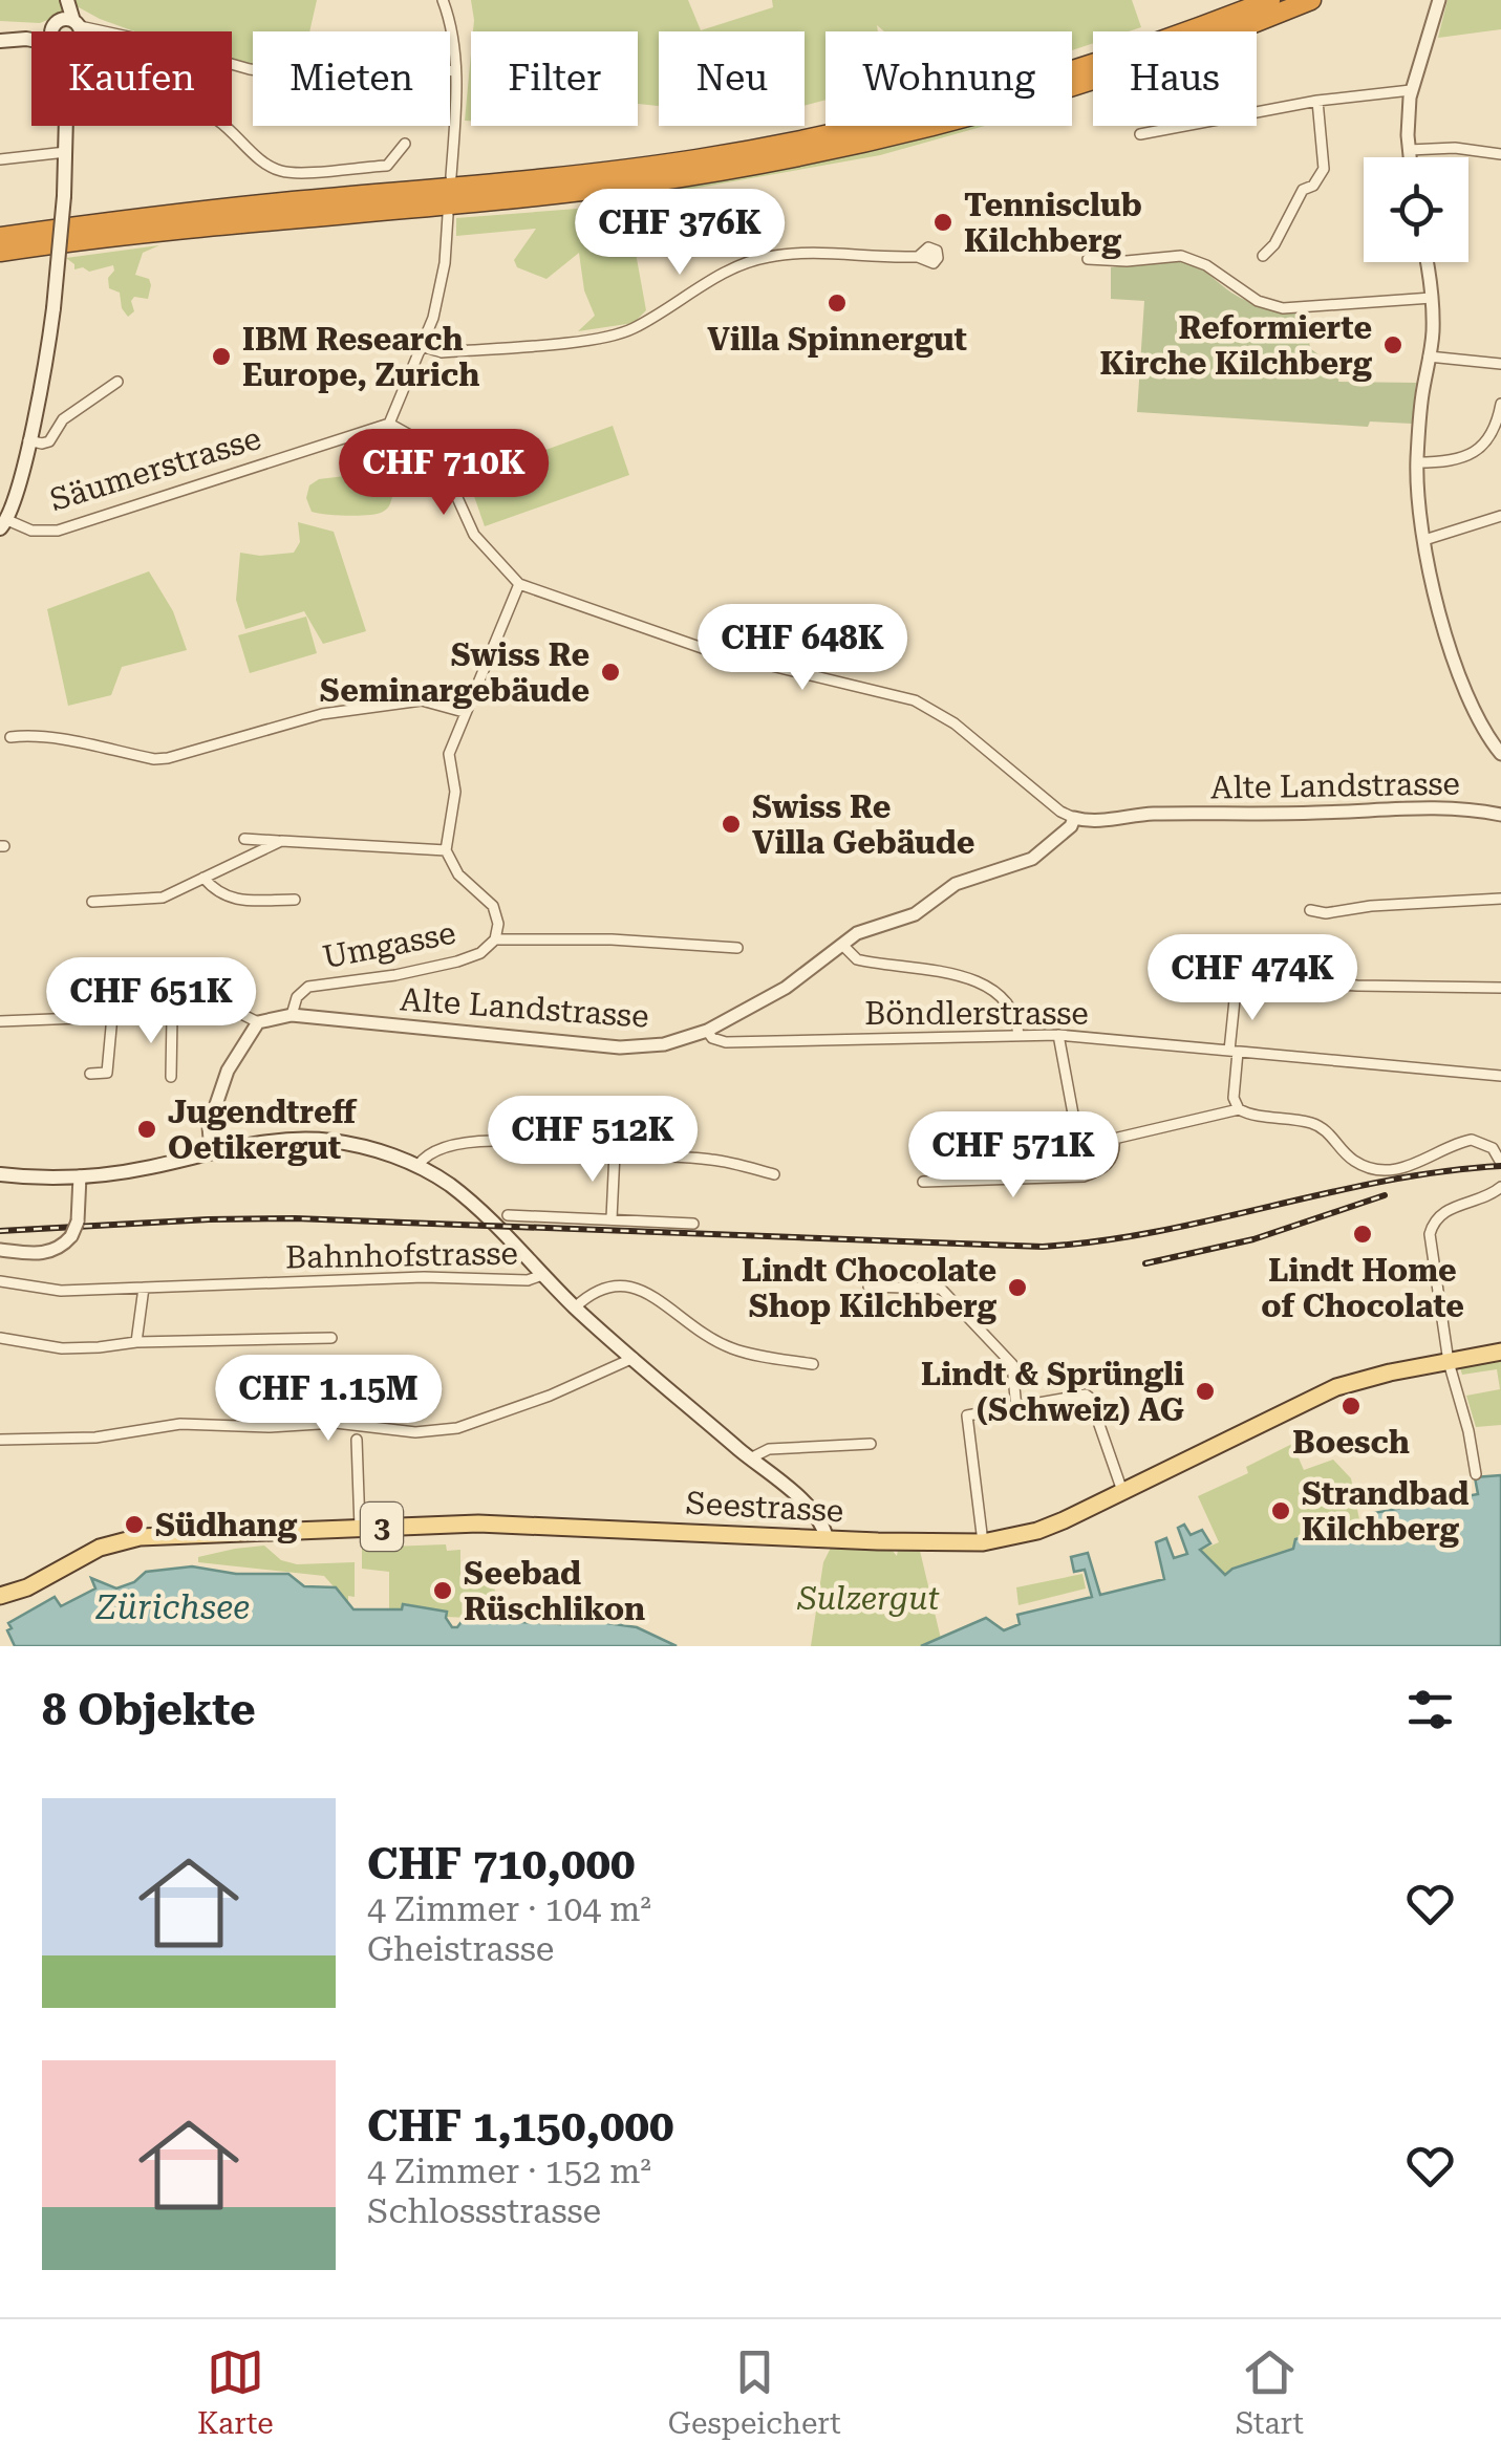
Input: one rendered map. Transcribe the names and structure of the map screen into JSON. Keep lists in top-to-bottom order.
{
  "streets": {
    "main road": ["Bahnhofstrasse", "Seestrasse", "3"],
    "street": [
      "Säumerstrasse",
      "Alte Landstrasse",
      "Umgasse",
      "Böndlerstrasse"
    ]
  },
  "crossings": [
    ["Alte Landstrasse", "Umgasse"],
    ["Alte Landstrasse", "Böndlerstrasse"],
    ["Bahnhofstrasse", "Seestrasse"]
  ],
  "water": ["Zürichsee"],
  "parks": ["Sulzergut"],
  "places": [
    "Tennisclub Kilchberg",
    "Villa Spinnergut",
    "Reformierte Kirche Kilchberg",
    "IBM Research Europe, Zurich",
    "Swiss Re Seminargebäude",
    "Swiss Re Villa Gebäude",
    "Jugendtreff Oetikergut",
    "Lindt Home of Chocolate",
    "Lindt Chocolate Shop Kilchberg",
    "Lindt & Sprüngli (Schweiz) AG",
    "Boesch",
    "Strandbad Kilchberg",
    "Südhang",
    "Seebad Rüschlikon"
  ],
  "page": {
    "chip": [
      "Kaufen",
      "Mieten",
      "Filter",
      "Neu",
      "Wohnung",
      "Haus"
    ],
    "price": [
      "CHF 376K",
      "CHF 710K",
      "CHF 648K",
      "CHF 474K",
      "CHF 651K",
      "CHF 512K",
      "CHF 571K",
      "CHF 1.15M"
    ],
    "heading": "8 Objekte",
    "list": [
      {
        "name": "CHF 710,000",
        "note": "4 Zimmer · 104 m² · Gheistrasse"
      },
      {
        "name": "CHF 1,150,000",
        "note": "4 Zimmer · 152 m² · Schlossstrasse"
      }
    ],
    "tabs": ["Karte", "Gespeichert", "Start"]
  }
}
